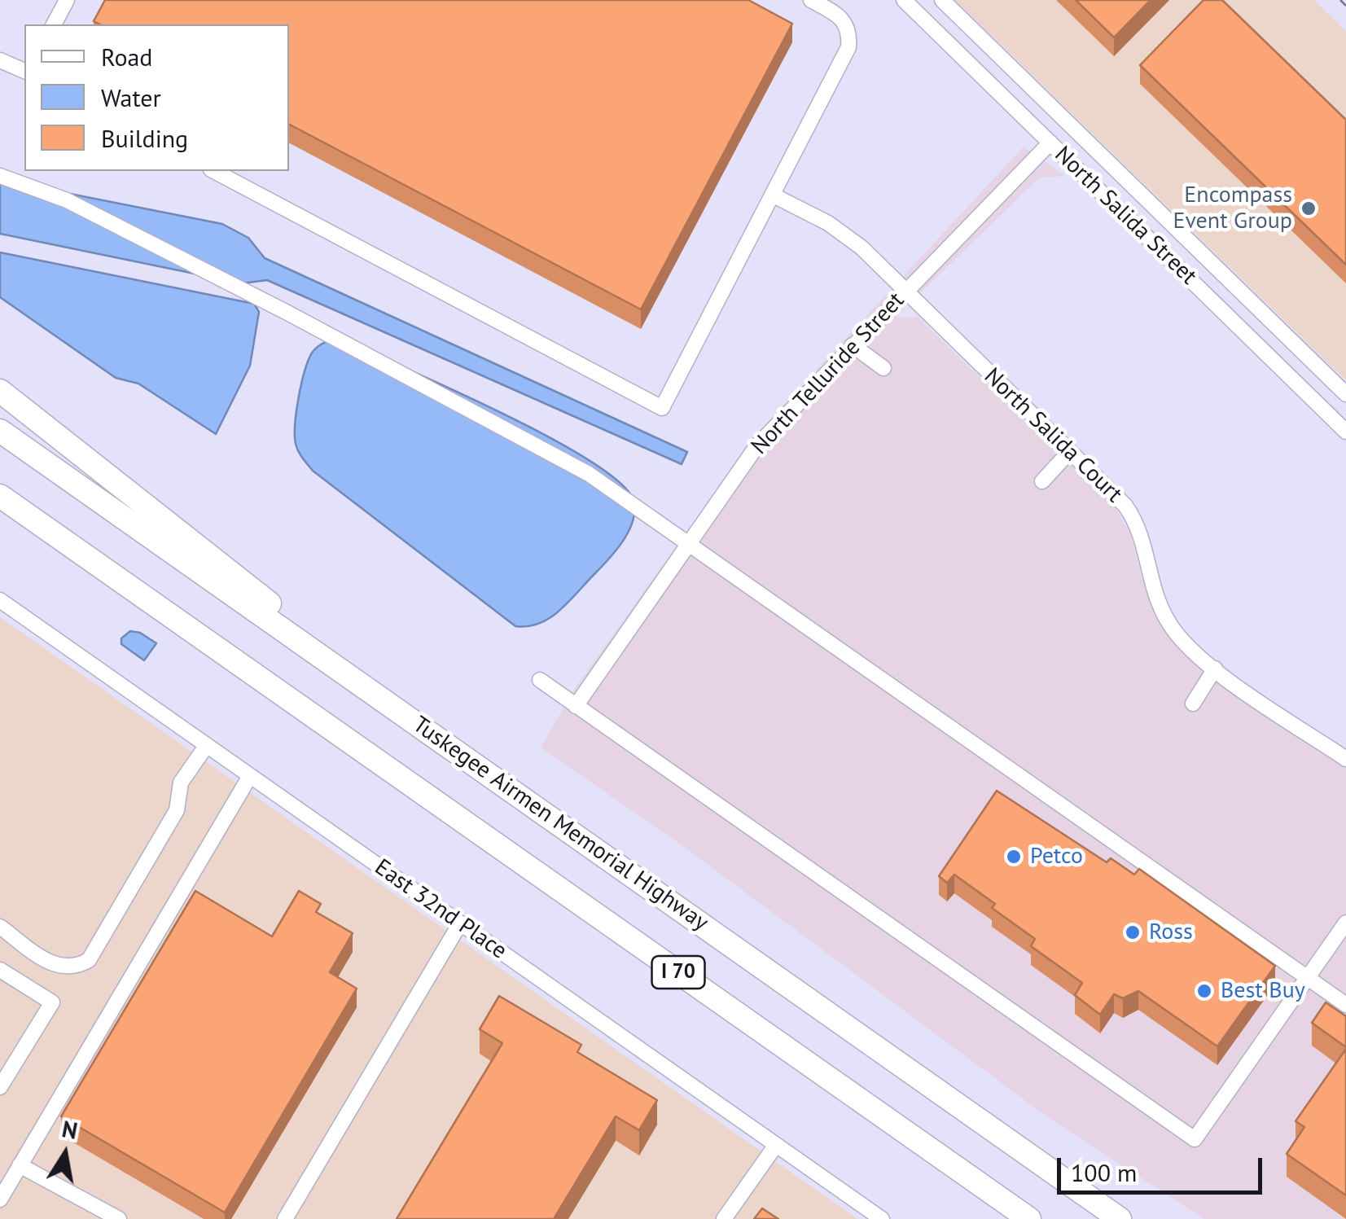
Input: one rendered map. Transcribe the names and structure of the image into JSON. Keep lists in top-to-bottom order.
{
  "streets": {
    "highway": ["Tuskegee Airmen Memorial Highway", "I 70"],
    "street": [
      "North Salida Street",
      "North Telluride Street",
      "North Salida Court",
      "East 32nd Place"
    ]
  },
  "crossings": [
    ["North Salida Street", "North Telluride Street"],
    ["North Telluride Street", "North Salida Court"]
  ],
  "places": [
    "Encompass Event Group",
    "Petco",
    "Ross",
    "Best Buy"
  ],
  "legend": ["Road", "Water", "Building"],
  "scale_bar": "100 m",
  "north": "top"
}
